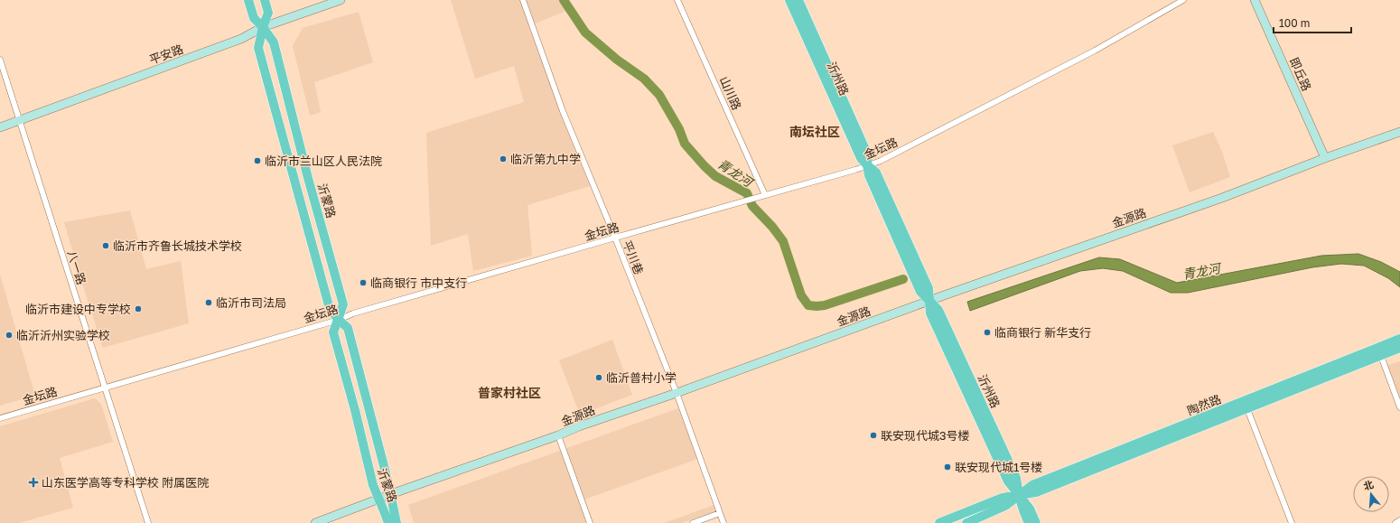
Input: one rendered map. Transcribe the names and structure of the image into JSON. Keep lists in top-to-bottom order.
{
  "streets": {
    "main road": ["沂州路", "沂蒙路", "陶然路"],
    "street": [
      "平安路",
      "即丘路",
      "山川路",
      "金坛路",
      "金源路",
      "平川巷",
      "八一路"
    ]
  },
  "crossings": [
    ["平安路", "沂蒙路"],
    ["平安路", "八一路"],
    ["即丘路", "金源路"],
    ["沂州路", "金坛路"],
    ["沂州路", "金源路"],
    ["沂州路", "陶然路"],
    ["山川路", "金坛路"],
    ["金坛路", "沂蒙路"],
    ["金坛路", "平川巷"],
    ["金坛路", "八一路"],
    ["沂蒙路", "金源路"],
    ["金源路", "平川巷"]
  ],
  "districts": ["南坛社区", "普家村社区"],
  "water": ["青龙河"],
  "places": {
    "other": [
      "临沂第九中学",
      "临沂市兰山区人民法院",
      "临沂市齐鲁长城技术学校",
      "临商银行 市中支行",
      "临沂市司法局",
      "临沂市建设中专学校",
      "临商银行 新华支行",
      "临沂沂州实验学校",
      "临沂普村小学",
      "联安现代城3号楼",
      "联安现代城1号楼"
    ],
    "health": ["山东医学高等专科学校 附属医院"]
  },
  "scale_bar": "100 m",
  "north": "top"
}
